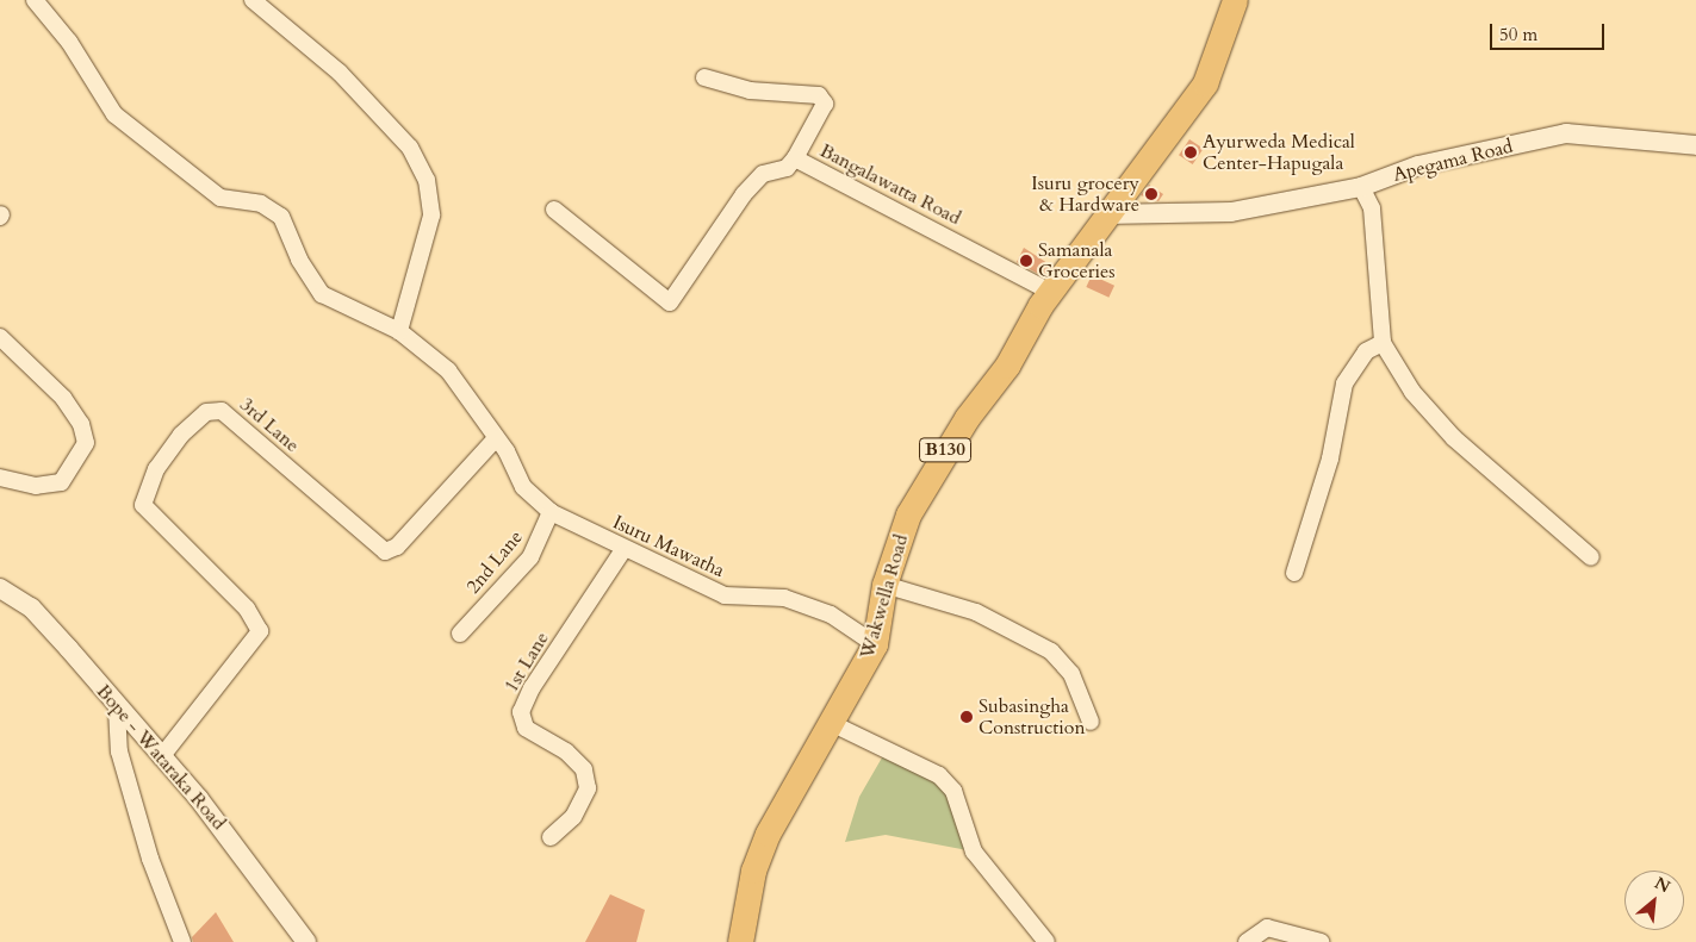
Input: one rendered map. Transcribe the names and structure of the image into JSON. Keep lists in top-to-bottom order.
{
  "streets": {
    "main road": ["B130", "Wakwella Road"],
    "street": [
      "Apegama Road",
      "Bangalawatta Road",
      "3rd Lane",
      "Isuru Mawatha",
      "2nd Lane",
      "1st Lane",
      "Bope - Wataraka Road"
    ]
  },
  "crossings": [
    ["Apegama Road", "Wakwella Road"],
    ["Bangalawatta Road", "Wakwella Road"],
    ["3rd Lane", "Isuru Mawatha"],
    ["3rd Lane", "Bope - Wataraka Road"],
    ["Isuru Mawatha", "2nd Lane"],
    ["Isuru Mawatha", "Wakwella Road"],
    ["Isuru Mawatha", "1st Lane"]
  ],
  "places": [
    "Ayurweda Medical Center-Hapugala",
    "Isuru grocery & Hardware",
    "Samanala Groceries",
    "Subasingha Construction"
  ],
  "scale_bar": "50 m",
  "north": "top right"
}
